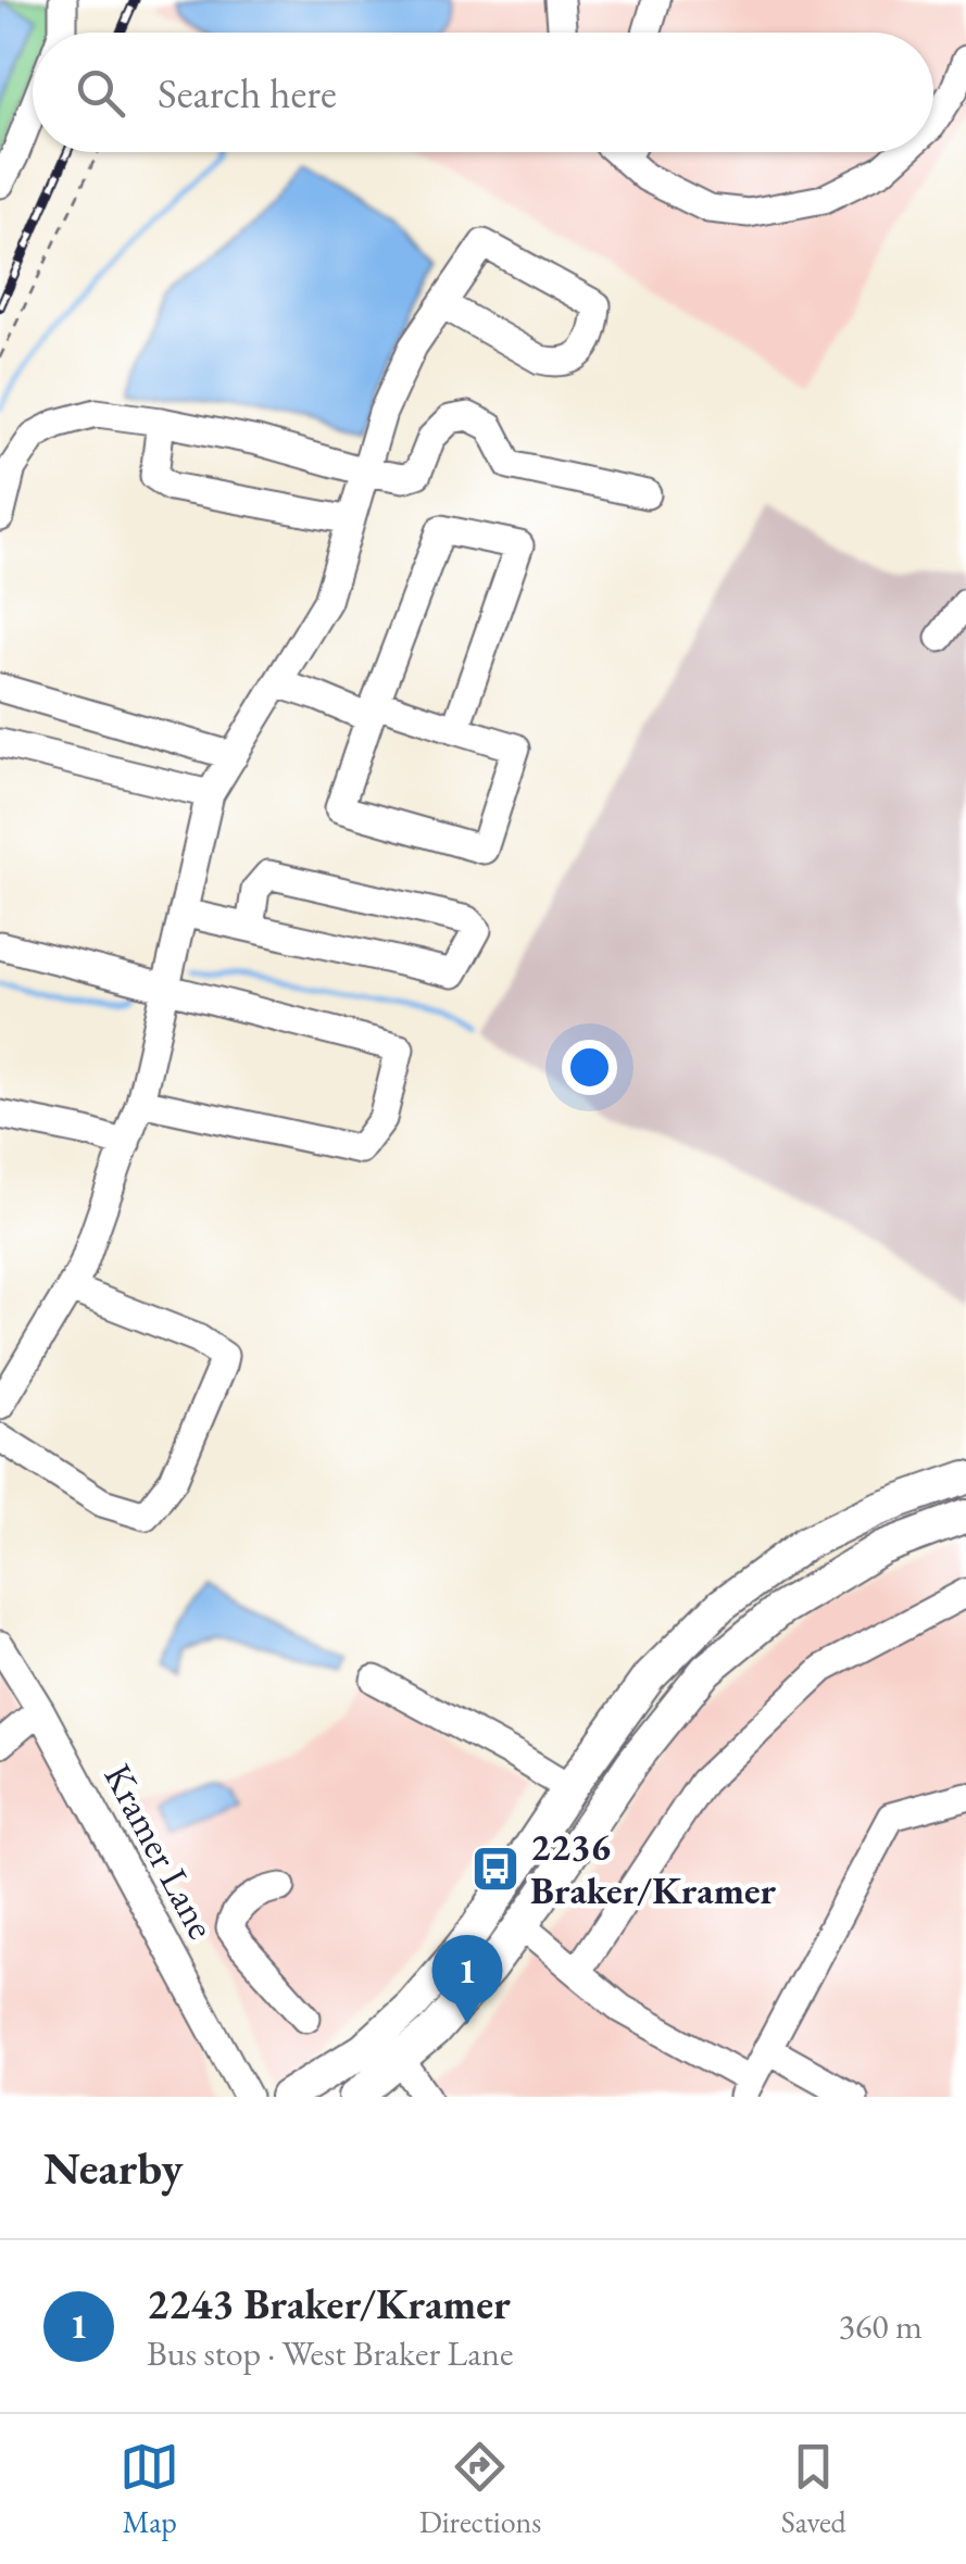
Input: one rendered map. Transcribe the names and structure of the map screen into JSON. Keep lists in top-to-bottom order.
{
  "streets": {
    "street": ["Kramer Lane"]
  },
  "places": {
    "bus stop": ["2236 Braker/Kramer"]
  },
  "page": {
    "search": "Search here",
    "pins": "1",
    "heading": "Nearby",
    "list": [
      {
        "mark": "1",
        "name": "2243 Braker/Kramer",
        "note": "Bus stop · West Braker Lane",
        "value": "360 m"
      }
    ],
    "nav": ["Map", "Directions", "Saved"]
  }
}
